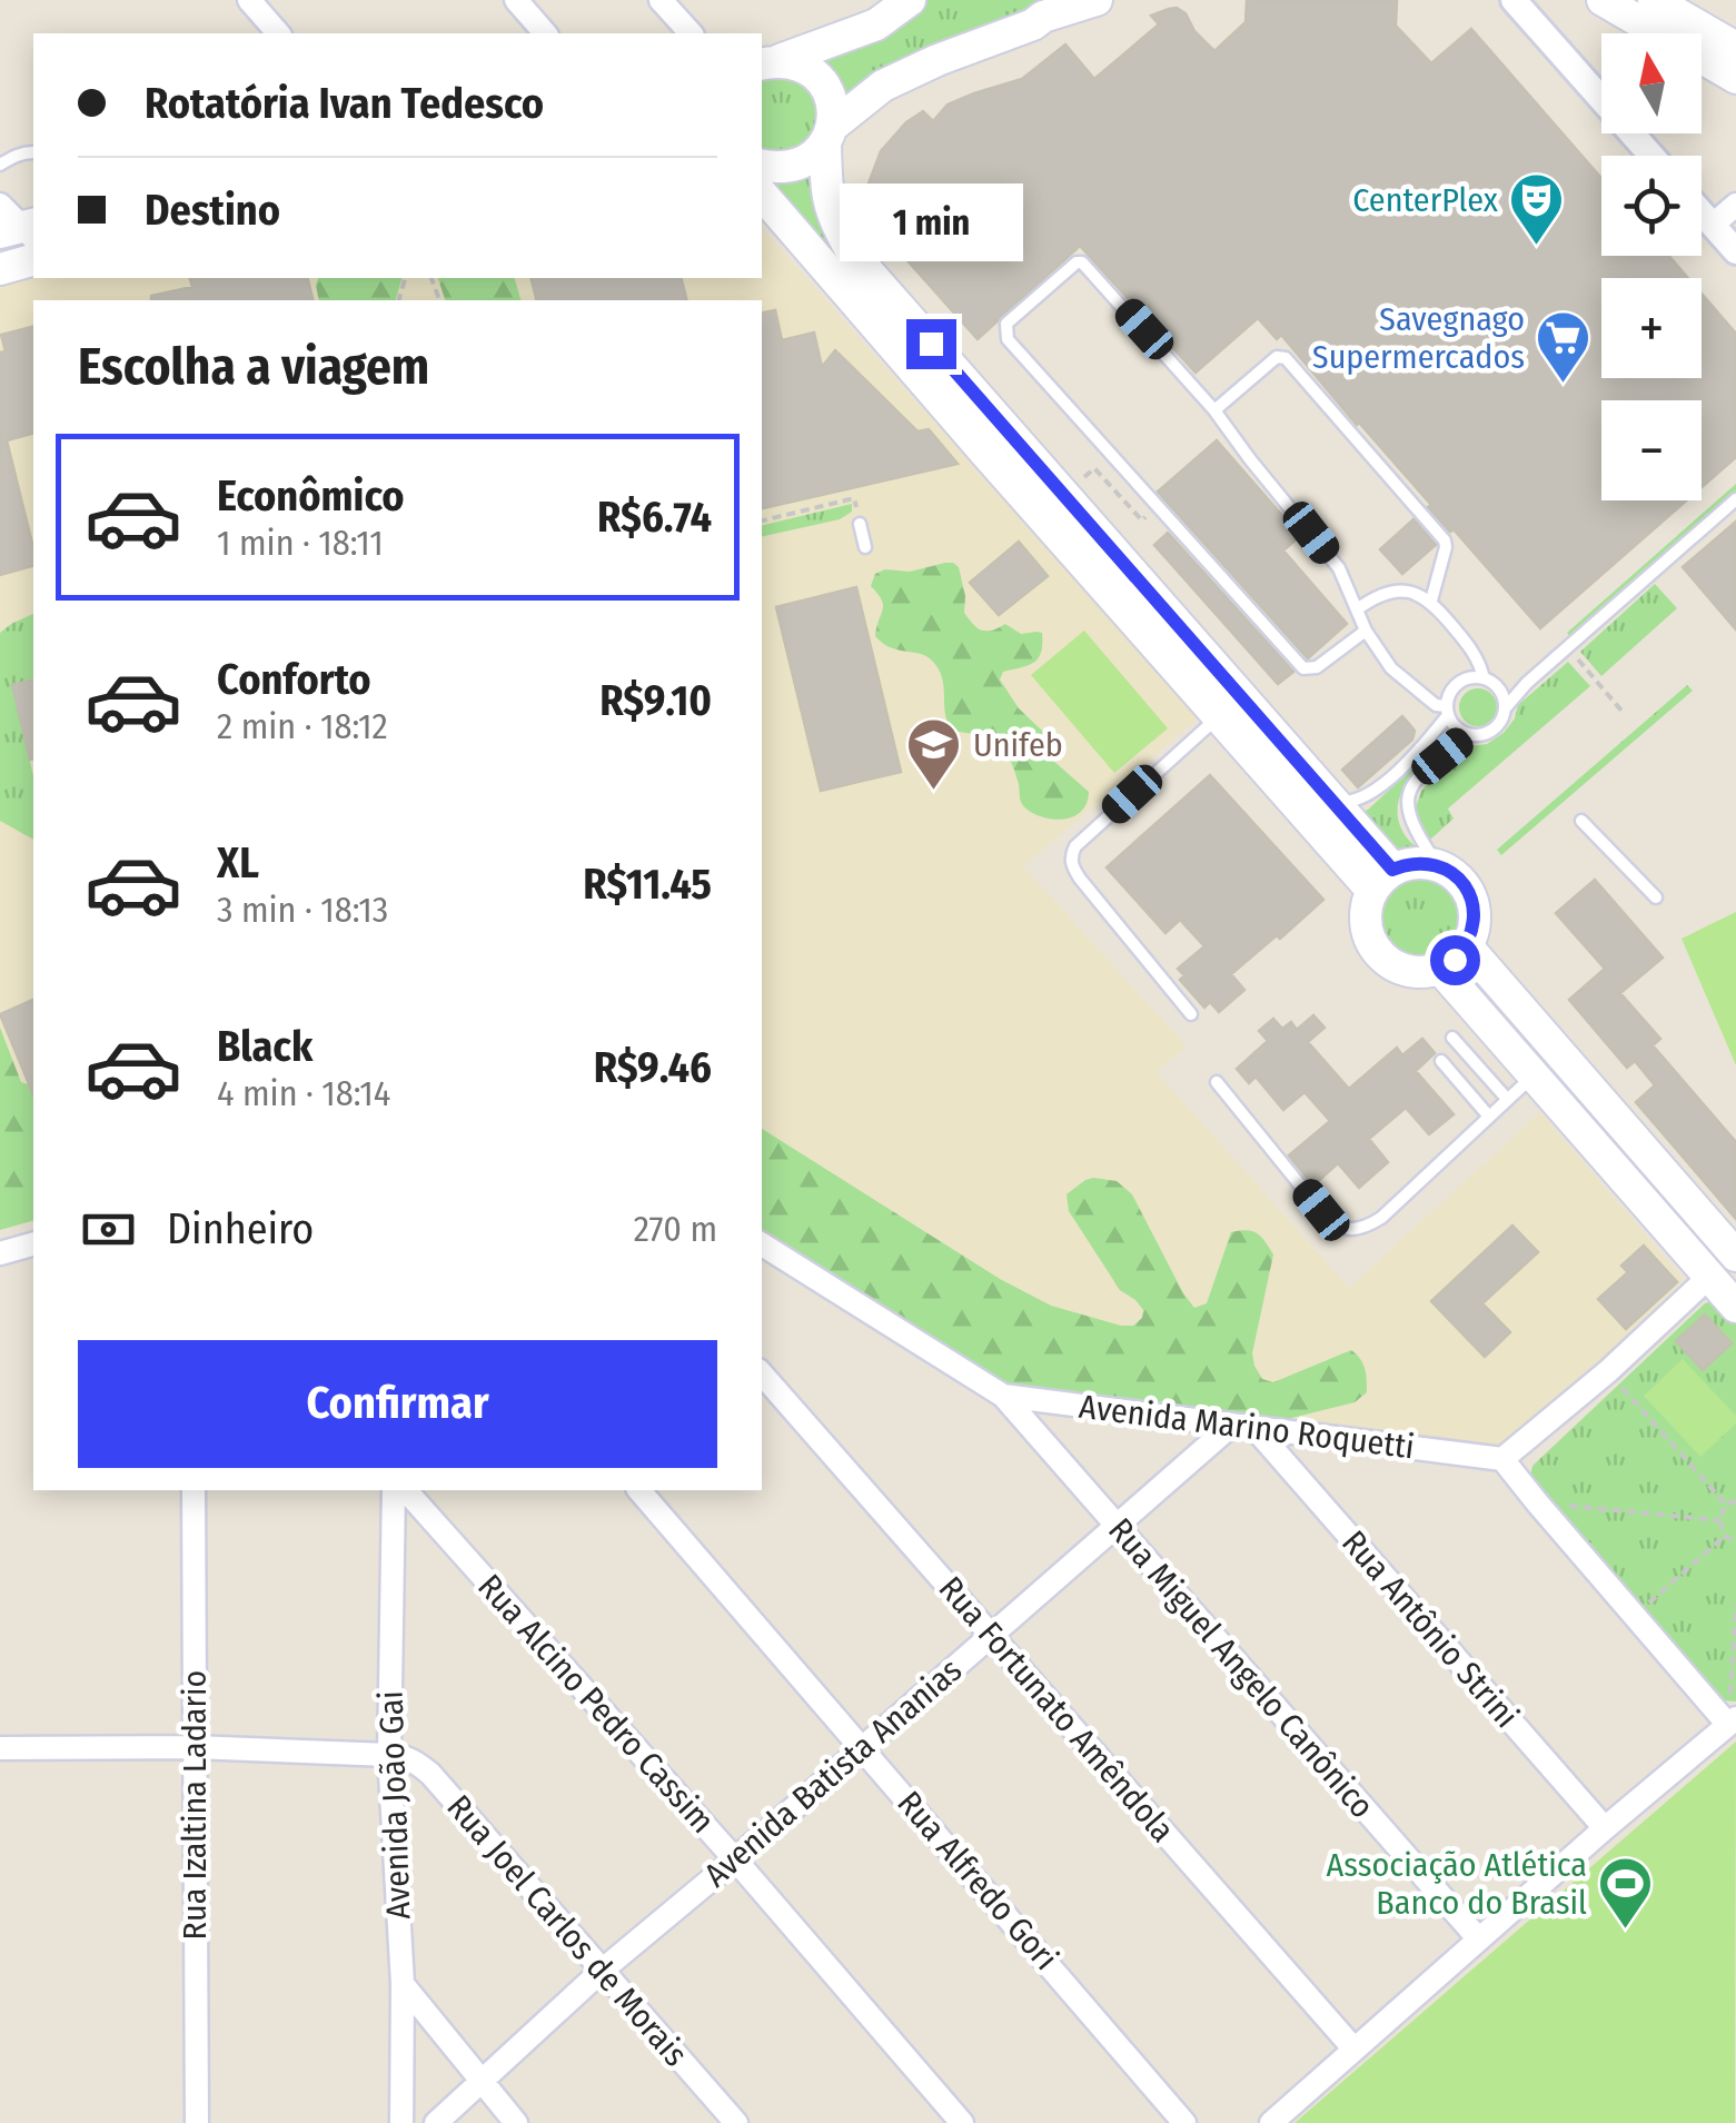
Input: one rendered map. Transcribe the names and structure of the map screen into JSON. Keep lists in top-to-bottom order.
{
  "streets": {
    "street": [
      "Avenida Marino Roquetti",
      "Rua Antônio Strini",
      "Rua Miguel Angelo Canônico",
      "Rua Alcino Pedro Cassim",
      "Rua Fortunato Amêndola",
      "Avenida Batista Ananias",
      "Rua Izaltina Ladario",
      "Avenida João Gai",
      "Rua Alfredo Gori",
      "Rua Joel Carlos de Morais"
    ]
  },
  "crossings": [
    ["Avenida Marino Roquetti", "Rua Antônio Strini"],
    ["Avenida Marino Roquetti", "Rua Miguel Angelo Canônico"],
    ["Avenida Marino Roquetti", "Avenida Batista Ananias"],
    ["Rua Antônio Strini", "Avenida Batista Ananias"],
    ["Rua Miguel Angelo Canônico", "Avenida Batista Ananias"],
    ["Rua Alcino Pedro Cassim", "Avenida Batista Ananias"],
    ["Rua Fortunato Amêndola", "Avenida Batista Ananias"],
    ["Avenida Batista Ananias", "Rua Alfredo Gori"],
    ["Avenida Batista Ananias", "Rua Joel Carlos de Morais"],
    ["Avenida João Gai", "Rua Joel Carlos de Morais"]
  ],
  "places": {
    "theatre": ["CenterPlex"],
    "supermarket": ["Savegnago Supermercados"],
    "school or university": ["Unifeb"],
    "sports": ["Associação Atlética Banco do Brasil"]
  },
  "north": "top",
  "page": {
    "map_buttons": ["+", "−"],
    "banner": ["Rotatória Ivan Tedesco", "Destino"],
    "bubble": "1 min",
    "heading": "Escolha a viagem",
    "list": [
      {
        "name": "Econômico",
        "note": "1 min · 18:11",
        "value": "R$6.74"
      },
      {
        "name": "Conforto",
        "note": "2 min · 18:12",
        "value": "R$9.10"
      },
      {
        "name": "XL",
        "note": "3 min · 18:13",
        "value": "R$11.45"
      },
      {
        "name": "Black",
        "note": "4 min · 18:14",
        "value": "R$9.46"
      }
    ],
    "pay": ["Dinheiro", "270 m"],
    "buttons": "Confirmar"
  }
}
